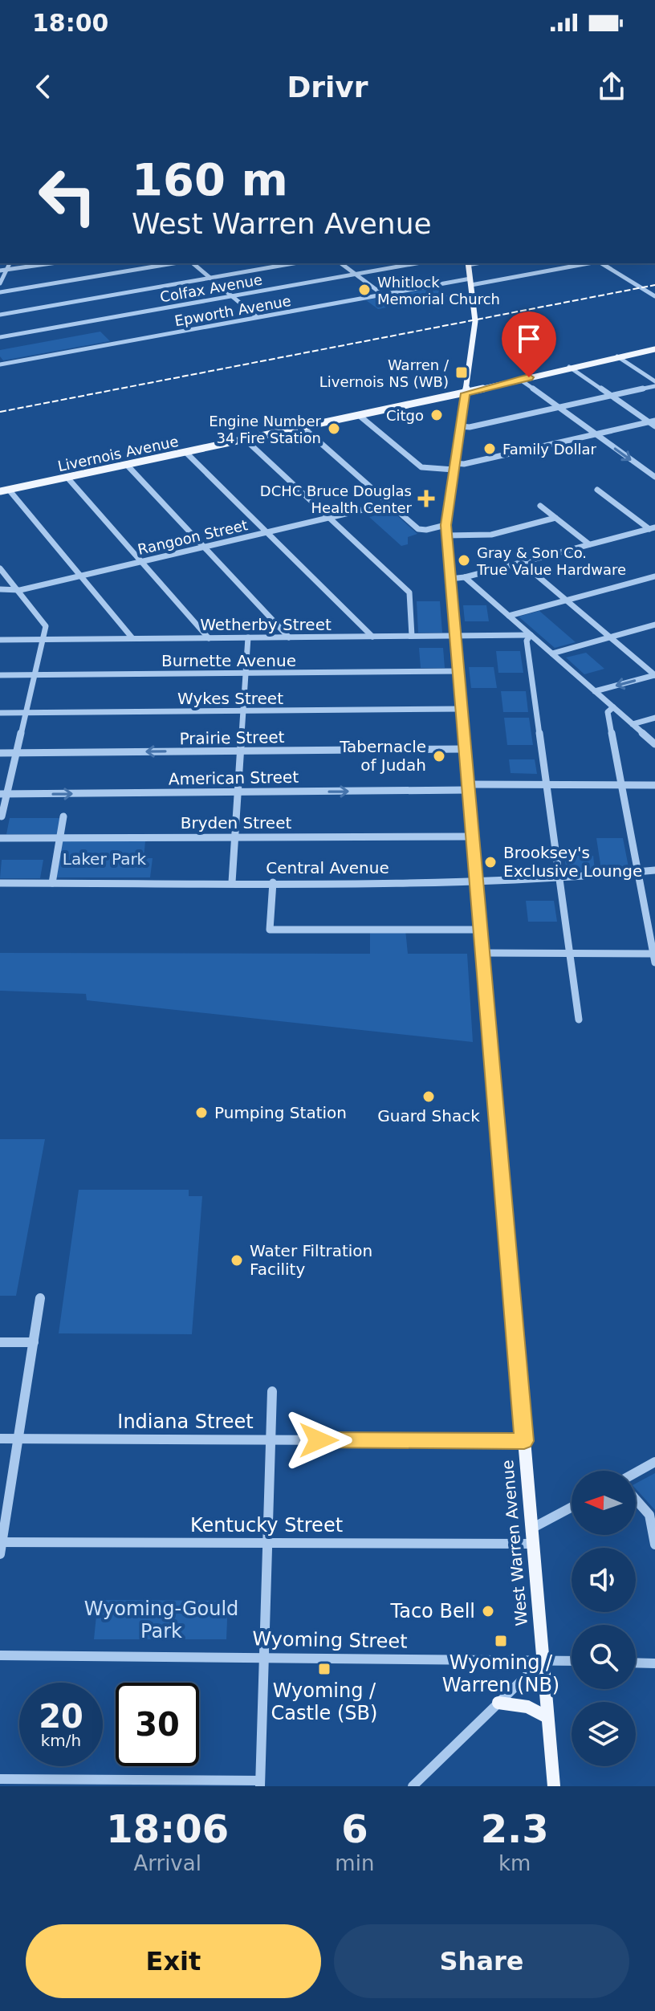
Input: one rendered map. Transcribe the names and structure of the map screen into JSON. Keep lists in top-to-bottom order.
{
  "streets": {
    "main road": ["Livernois Avenue", "West Warren Avenue"],
    "street": [
      "Colfax Avenue",
      "Epworth Avenue",
      "Rangoon Street",
      "Wetherby Street",
      "Burnette Avenue",
      "Wykes Street",
      "Prairie Street",
      "American Street",
      "Bryden Street",
      "Central Avenue",
      "Indiana Street",
      "Kentucky Street",
      "Wyoming Street"
    ]
  },
  "crossings": [
    ["Epworth Avenue", "West Warren Avenue"],
    ["Livernois Avenue", "West Warren Avenue"],
    ["Wetherby Street", "West Warren Avenue"],
    ["Burnette Avenue", "West Warren Avenue"],
    ["Wykes Street", "West Warren Avenue"],
    ["Prairie Street", "West Warren Avenue"],
    ["American Street", "West Warren Avenue"],
    ["Bryden Street", "West Warren Avenue"],
    ["Central Avenue", "West Warren Avenue"],
    ["Indiana Street", "West Warren Avenue"],
    ["Kentucky Street", "West Warren Avenue"],
    ["West Warren Avenue", "Wyoming Street"]
  ],
  "one_way": ["Prairie Street", "American Street"],
  "parks": ["Laker Park", "Wyoming-Gould Park"],
  "places": {
    "other": [
      "Whitlock Memorial Church",
      "Citgo",
      "Engine Number 34 Fire Station",
      "Family Dollar",
      "Gray & Son Co. True Value Hardware",
      "Tabernacle of Judah",
      "Brooksey's Exclusive Lounge",
      "Guard Shack",
      "Pumping Station",
      "Water Filtration Facility",
      "Taco Bell"
    ],
    "transit": ["Warren / Livernois NS (WB)", "Wyoming / Warren (NB)", "Wyoming / Castle (SB)"],
    "health": ["DCHC Bruce Douglas Health Center"]
  },
  "north": "left",
  "page": {
    "status": "18:00",
    "header": "Drivr",
    "turn": ["160 m", "West Warren Avenue"],
    "speed": "20 km/h",
    "limit": "30",
    "eta": [
      "18:06",
      "Arrival",
      "6",
      "min",
      "2.3",
      "km"
    ],
    "buttons": ["Exit", "Share"]
  }
}
